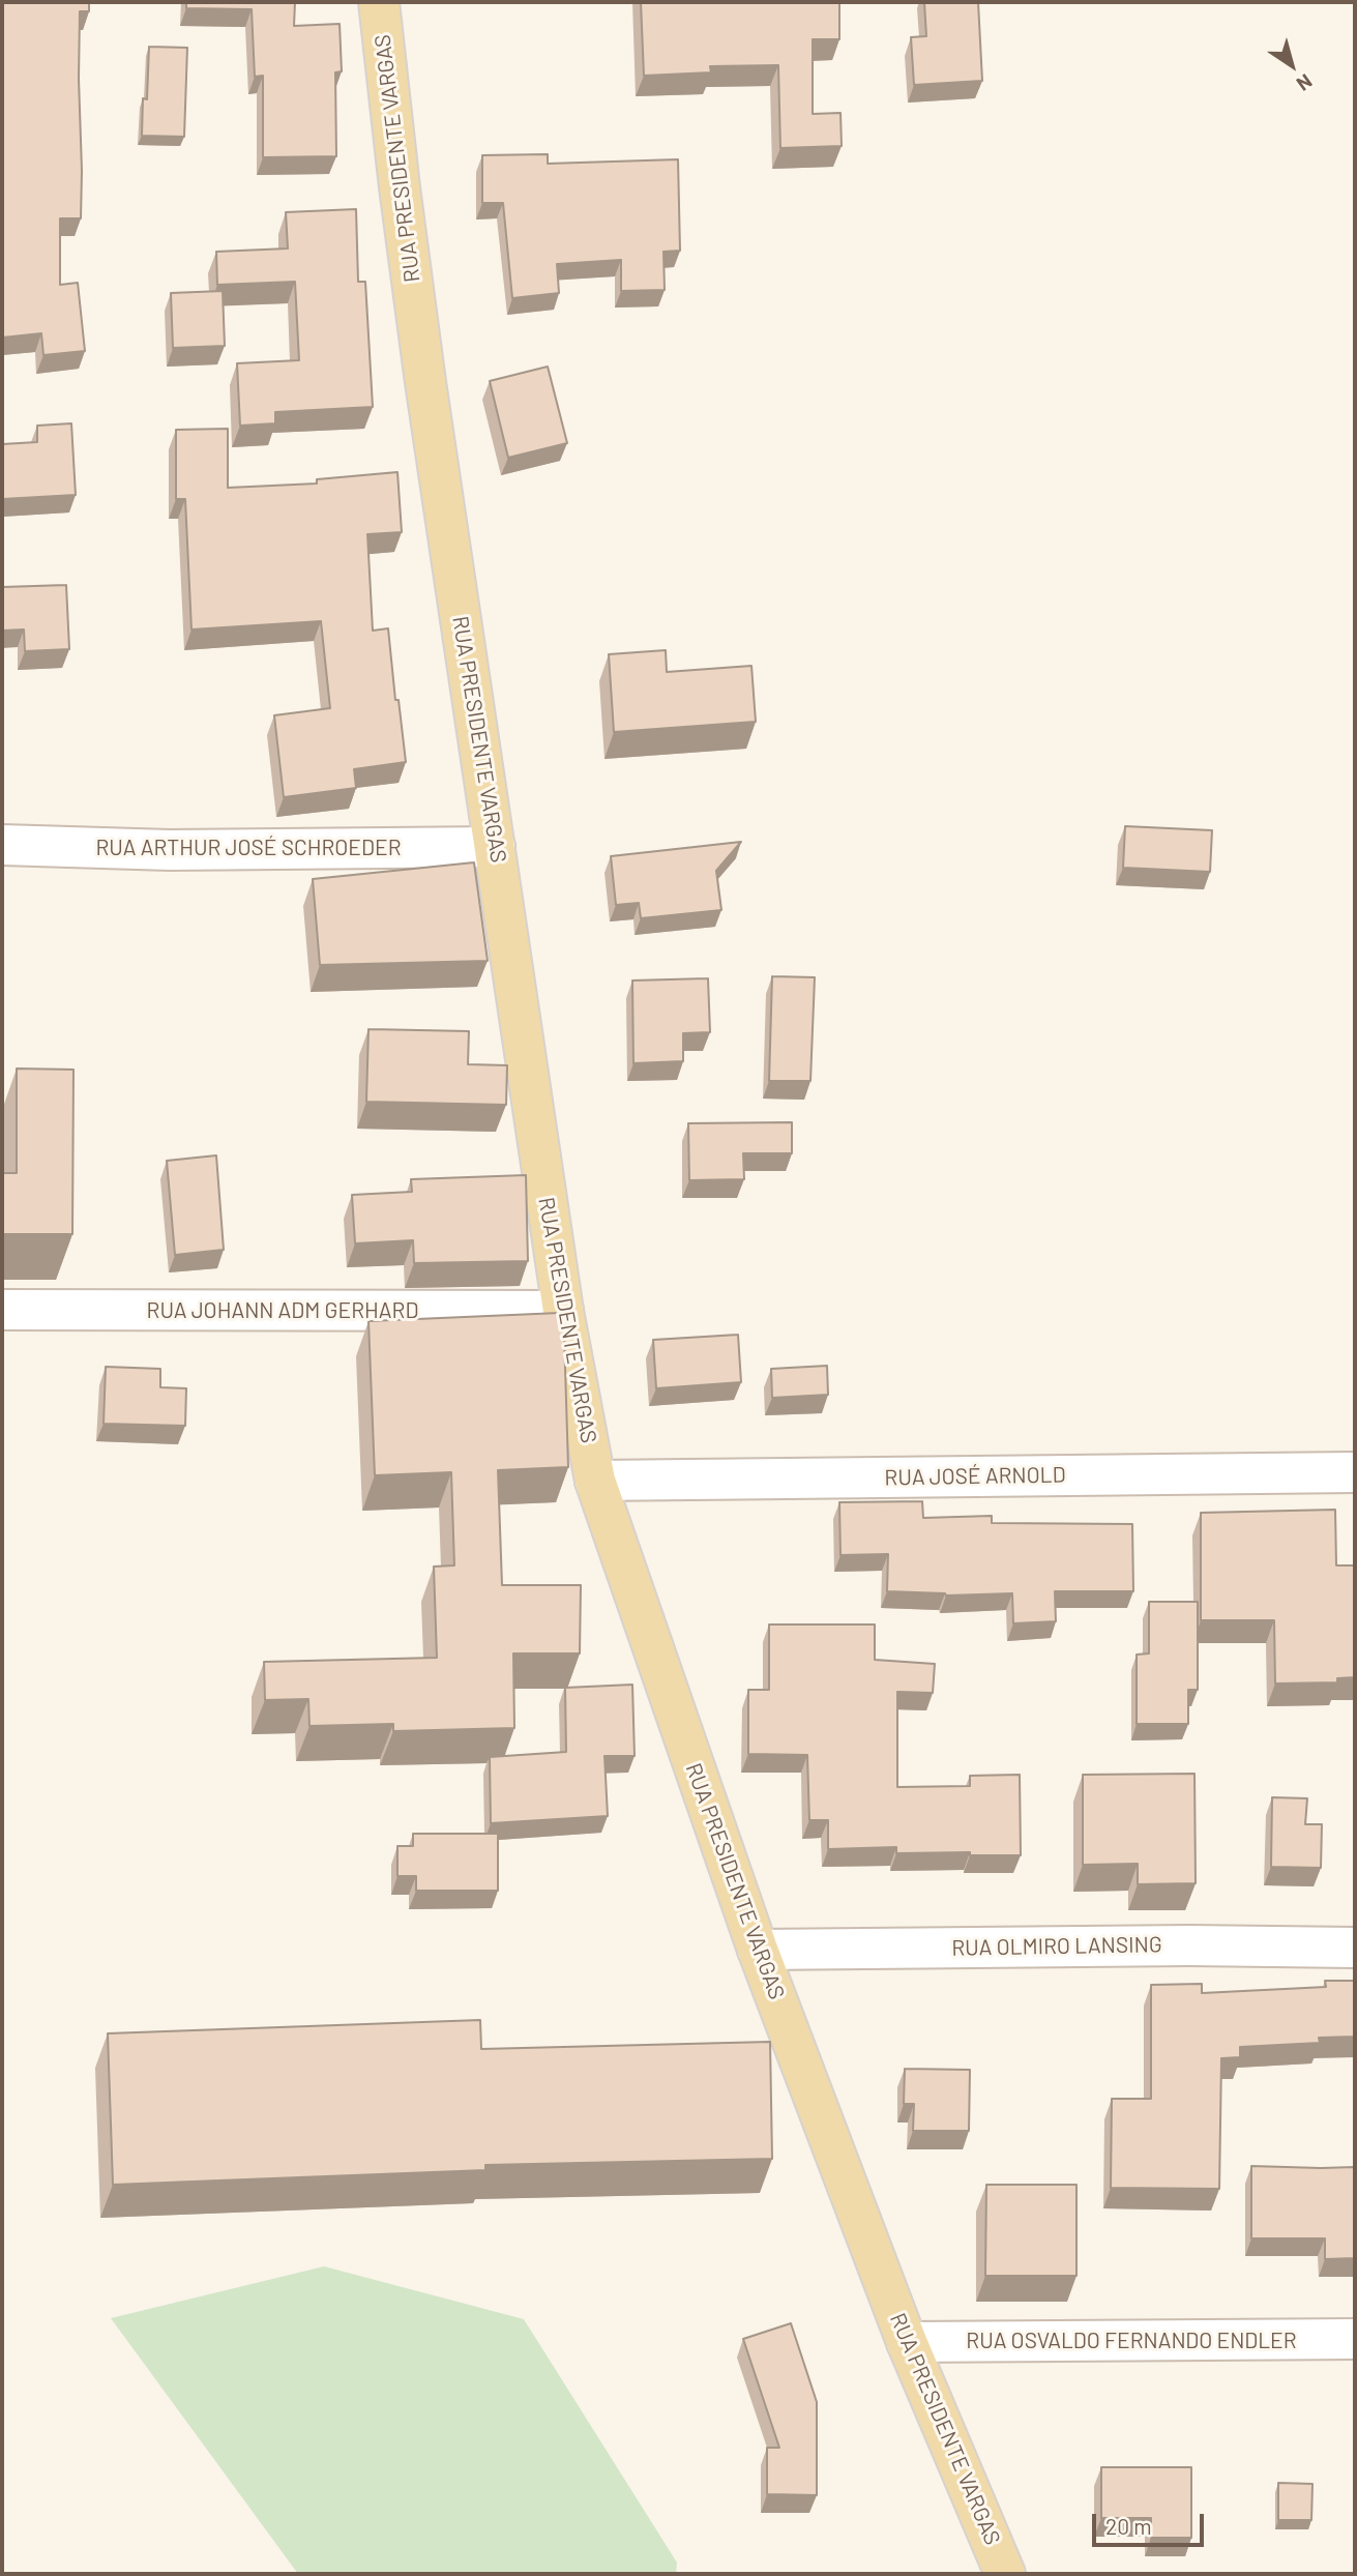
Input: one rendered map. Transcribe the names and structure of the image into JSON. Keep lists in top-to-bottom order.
{
  "streets": {
    "main road": ["RUA PRESIDENTE VARGAS"],
    "street": [
      "RUA ARTHUR JOSÉ SCHROEDER",
      "RUA JOHANN ADM GERHARD",
      "RUA JOSÉ ARNOLD",
      "RUA OLMIRO LANSING",
      "RUA OSVALDO FERNANDO ENDLER"
    ]
  },
  "crossings": [
    ["RUA PRESIDENTE VARGAS", "RUA ARTHUR JOSÉ SCHROEDER"],
    ["RUA PRESIDENTE VARGAS", "RUA JOHANN ADM GERHARD"],
    ["RUA PRESIDENTE VARGAS", "RUA JOSÉ ARNOLD"],
    ["RUA PRESIDENTE VARGAS", "RUA OLMIRO LANSING"],
    ["RUA PRESIDENTE VARGAS", "RUA OSVALDO FERNANDO ENDLER"]
  ],
  "scale_bar": "20 m",
  "north": "bottom right"
}
